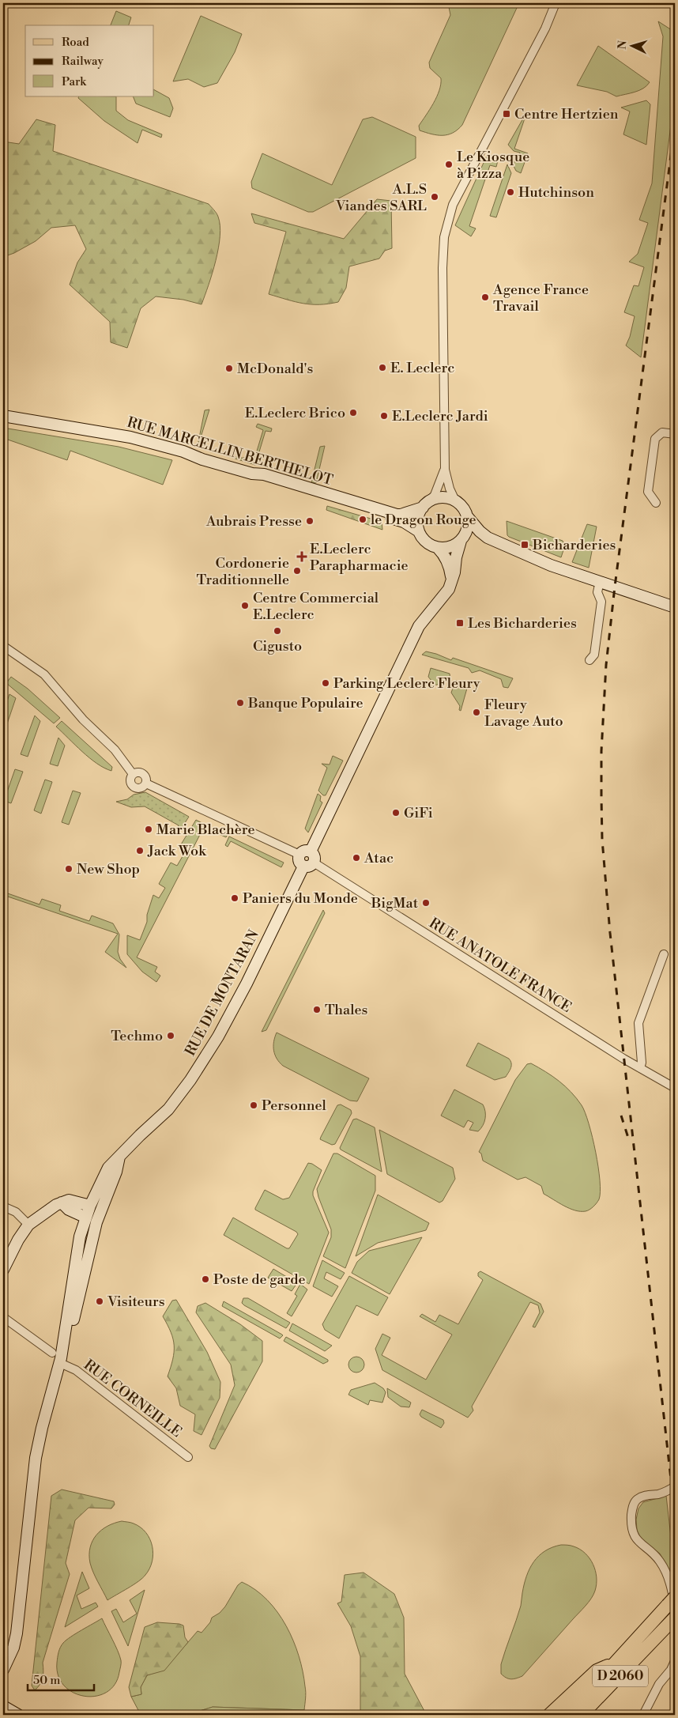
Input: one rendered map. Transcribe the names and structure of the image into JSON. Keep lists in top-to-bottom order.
{
  "streets": {
    "main road": ["D 2060"],
    "street": [
      "RUE MARCELLIN BERTHELOT",
      "RUE ANATOLE FRANCE",
      "RUE DE MONTARAN",
      "RUE CORNEILLE"
    ]
  },
  "crossings": [
    ["RUE ANATOLE FRANCE", "RUE DE MONTARAN"],
    ["RUE DE MONTARAN", "RUE CORNEILLE"]
  ],
  "places": {
    "transit": ["Centre Hertzien", "Bicharderies", "Les Bicharderies"],
    "other": [
      "Le Kiosque à Pizza",
      "Hutchinson",
      "A.L.S Viandes SARL",
      "Agence France Travail",
      "E. Leclerc",
      "McDonald's",
      "E.Leclerc Brico",
      "E.Leclerc Jardi",
      "le Dragon Rouge",
      "Aubrais Presse",
      "Cordonerie Traditionnelle",
      "Centre Commercial E.Leclerc",
      "Cigusto",
      "Parking Leclerc Fleury",
      "Banque Populaire",
      "Fleury Lavage Auto",
      "GiFi",
      "Marie Blachère",
      "Jack Wok",
      "Atac",
      "New Shop",
      "Paniers du Monde",
      "BigMat",
      "Thales",
      "Techmo",
      "Personnel",
      "Poste de garde",
      "Visiteurs"
    ],
    "health": ["E.Leclerc Parapharmacie"]
  },
  "legend": ["Road", "Railway", "Park"],
  "scale_bar": "50 m",
  "north": "left"
}
